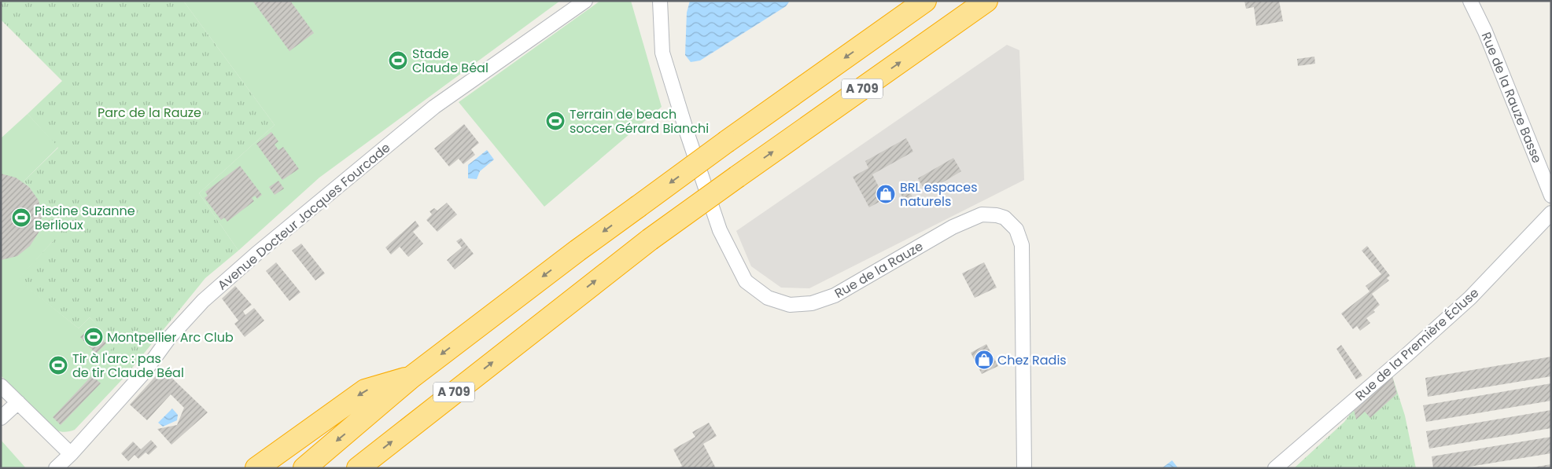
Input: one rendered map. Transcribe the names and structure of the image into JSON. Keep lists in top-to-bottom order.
{
  "streets": {
    "highway": ["A 709"],
    "street": [
      "Rue de la Rauze Basse",
      "Avenue Docteur Jacques Fourcade",
      "Rue de la Rauze",
      "Rue de la Première Écluse"
    ]
  },
  "parks": ["Parc de la Rauze"],
  "places": {
    "sports": [
      "Stade Claude Béal",
      "Terrain de beach soccer Gérard Bianchi",
      "Piscine Suzanne Berlioux",
      "Montpellier Arc Club",
      "Tir à l'arc : pas de tir Claude Béal"
    ],
    "shop": ["BRL espaces naturels", "Chez Radis"]
  }
}
